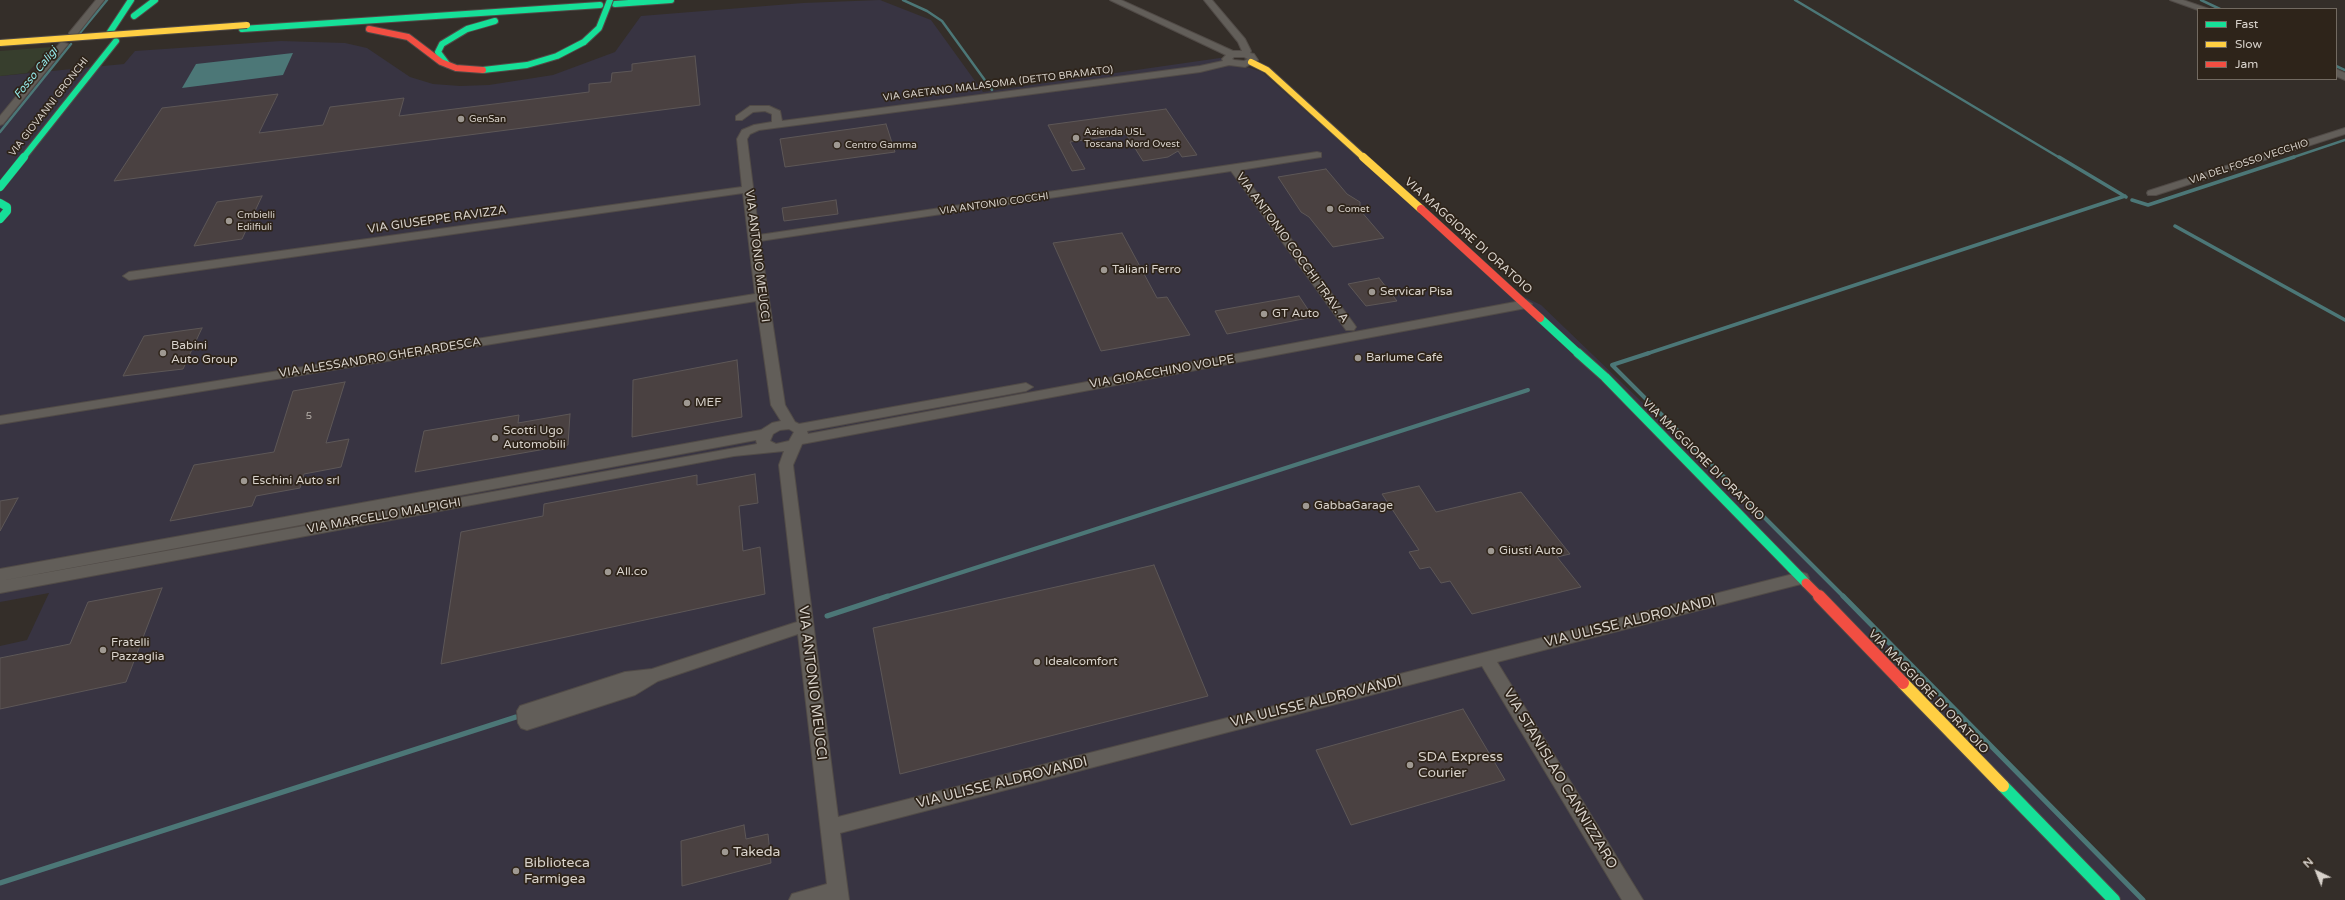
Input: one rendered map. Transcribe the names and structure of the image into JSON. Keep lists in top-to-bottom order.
{
  "streets": {
    "main road": ["VIA GIOVANNI GRONCHI", "VIA MAGGIORE DI ORATOIO"],
    "street": [
      "VIA GAETANO MALASOMA (DETTO BRAMATO)",
      "VIA DEL FOSSO VECCHIO",
      "VIA ANTONIO COCCHI",
      "VIA GIUSEPPE RAVIZZA",
      "VIA ANTONIO COCCHI TRAV. A",
      "VIA ANTONIO MEUCCI",
      "VIA ALESSANDRO GHERARDESCA",
      "VIA GIOACCHINO VOLPE",
      "VIA MARCELLO MALPIGHI",
      "VIA ULISSE ALDROVANDI",
      "VIA STANISLAO CANNIZZARO"
    ]
  },
  "crossings": [
    ["VIA GAETANO MALASOMA (DETTO BRAMATO)", "VIA MAGGIORE DI ORATOIO"],
    ["VIA ANTONIO COCCHI", "VIA ANTONIO COCCHI TRAV. A"],
    ["VIA ANTONIO COCCHI", "VIA ANTONIO MEUCCI"],
    ["VIA GIUSEPPE RAVIZZA", "VIA ANTONIO MEUCCI"],
    ["VIA MAGGIORE DI ORATOIO", "VIA GIOACCHINO VOLPE"],
    ["VIA MAGGIORE DI ORATOIO", "VIA ULISSE ALDROVANDI"],
    ["VIA ANTONIO COCCHI TRAV. A", "VIA GIOACCHINO VOLPE"],
    ["VIA ANTONIO MEUCCI", "VIA ALESSANDRO GHERARDESCA"],
    ["VIA ANTONIO MEUCCI", "VIA GIOACCHINO VOLPE"],
    ["VIA ANTONIO MEUCCI", "VIA ULISSE ALDROVANDI"],
    ["VIA ULISSE ALDROVANDI", "VIA STANISLAO CANNIZZARO"]
  ],
  "water": ["Fosso Caligi"],
  "places": [
    "GenSan",
    "Azienda USL Toscana Nord Ovest",
    "Centro Gamma",
    "Comet",
    "Cmbielli Edilfiuli",
    "Taliani Ferro",
    "Servicar Pisa",
    "GT Auto",
    "Babini Auto Group",
    "Barlume Café",
    "MEF",
    "Scotti Ugo Automobili",
    "Eschini Auto srl",
    "GabbaGarage",
    "Giusti Auto",
    "All.co",
    "Fratelli Pazzaglia",
    "Idealcomfort",
    "SDA Express Courier",
    "Takeda",
    "Biblioteca Farmigea"
  ],
  "house_numbers": ["5"],
  "legend": ["Fast", "Slow", "Jam"],
  "north": "top left"
}
